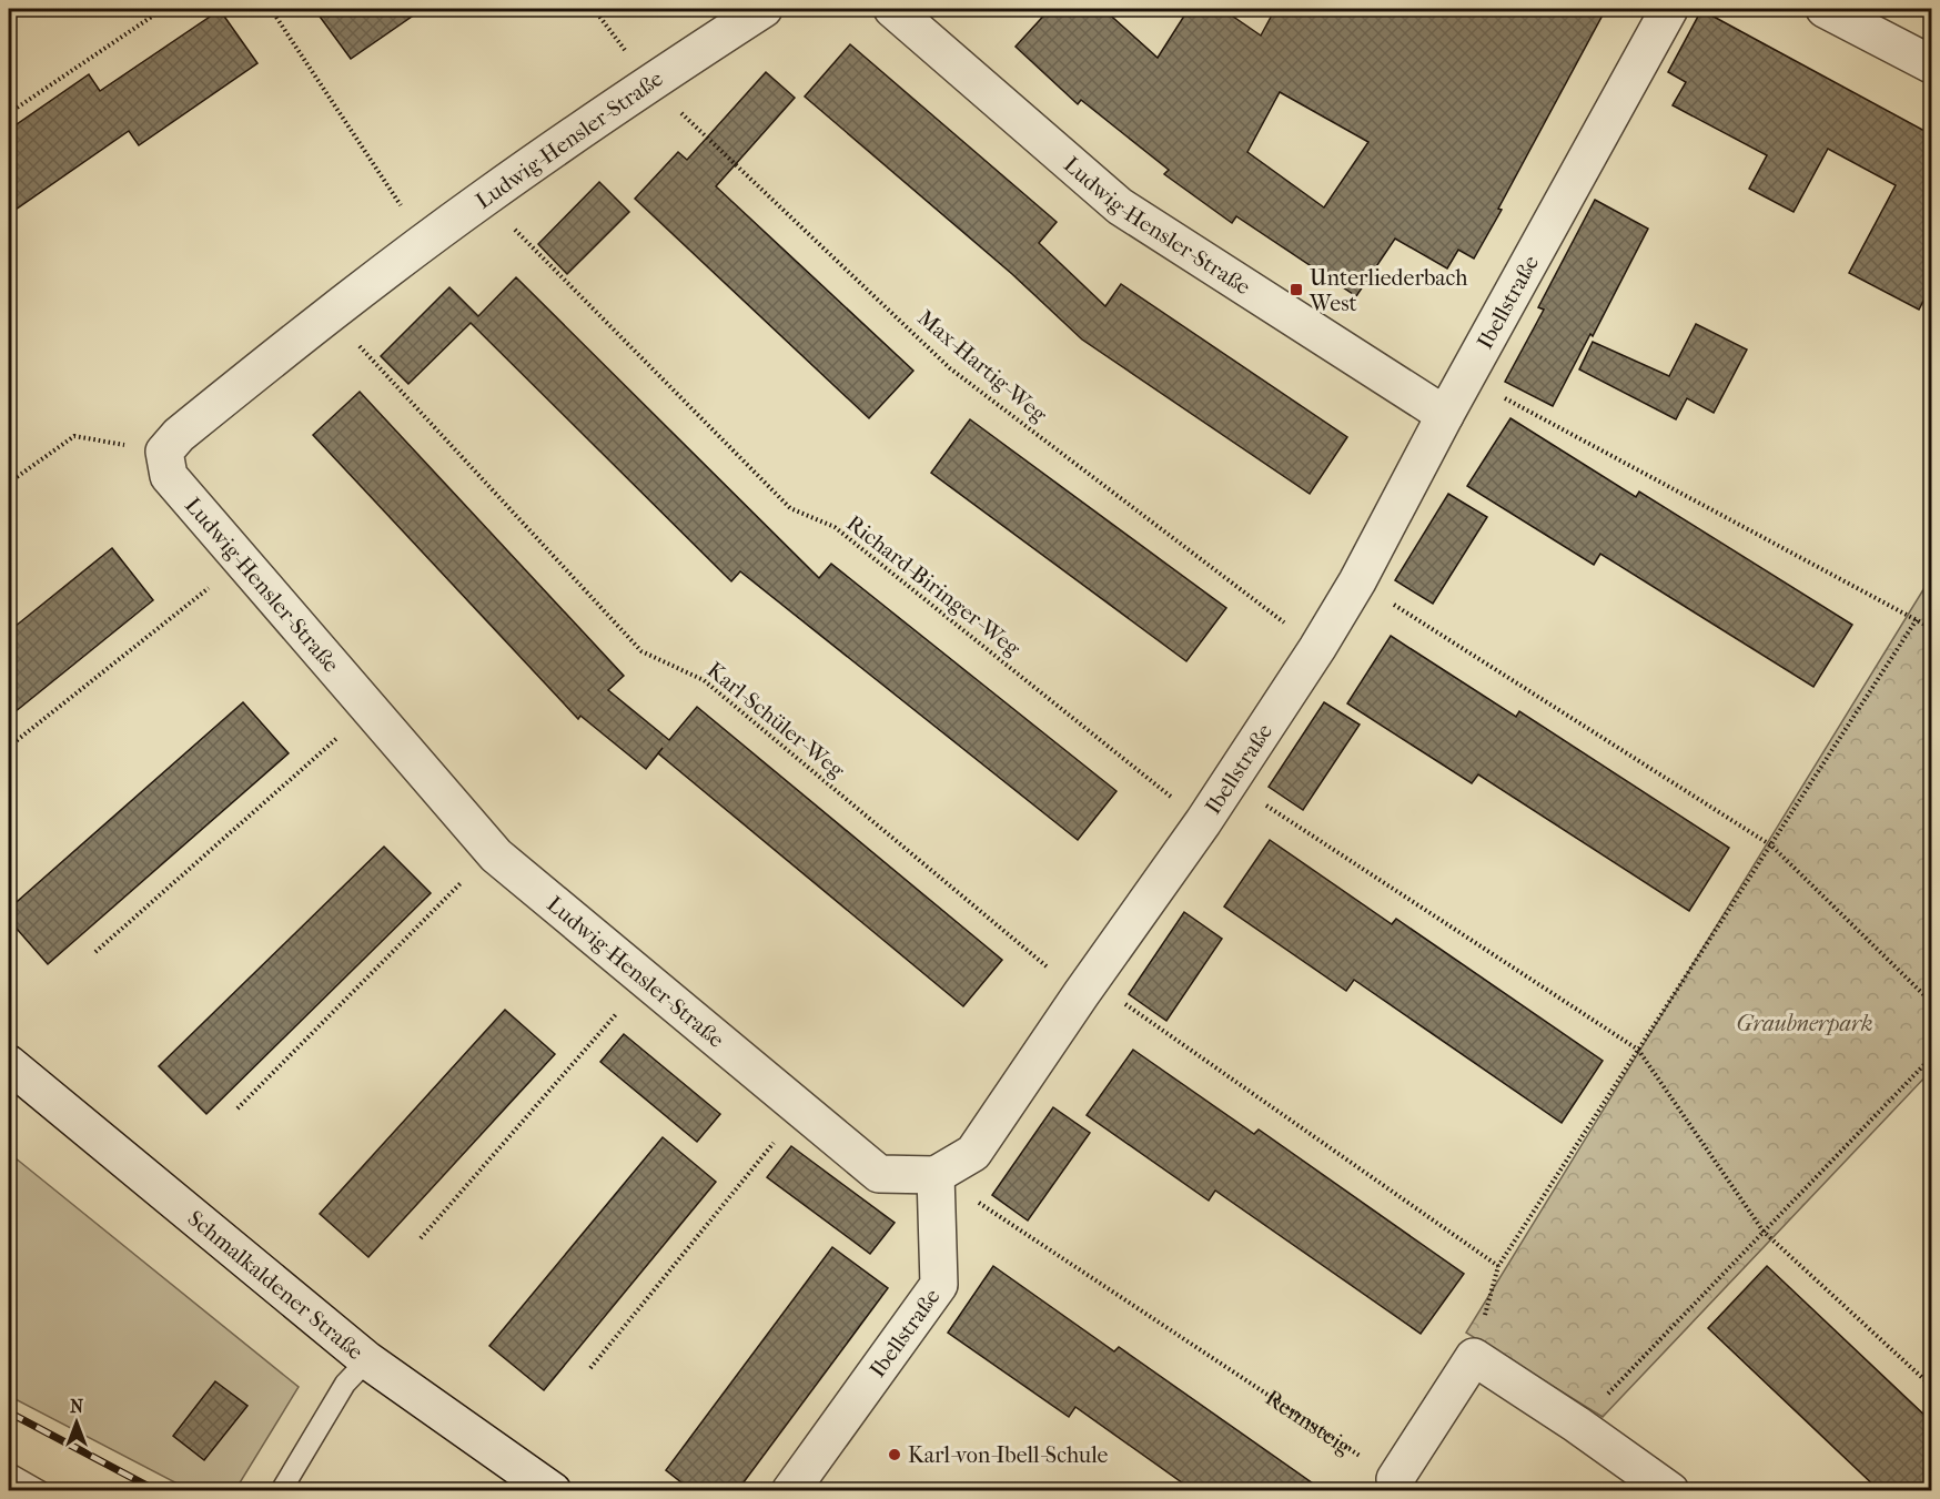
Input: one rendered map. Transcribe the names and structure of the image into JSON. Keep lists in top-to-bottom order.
{
  "streets": {
    "street": ["Ludwig-Hensler-Straße", "Ibellstraße", "Schmalkaldener Straße"],
    "path": [
      "Max-Hartig-Weg",
      "Richard-Biringer-Weg",
      "Karl-Schüler-Weg",
      "Rennsteig"
    ]
  },
  "crossings": [
    ["Ludwig-Hensler-Straße", "Ibellstraße"],
    ["Ludwig-Hensler-Straße", "Max-Hartig-Weg"],
    ["Ludwig-Hensler-Straße", "Richard-Biringer-Weg"],
    ["Ludwig-Hensler-Straße", "Karl-Schüler-Weg"],
    ["Ludwig-Hensler-Straße", "Rennsteig"],
    ["Ibellstraße", "Max-Hartig-Weg"],
    ["Ibellstraße", "Richard-Biringer-Weg"],
    ["Ibellstraße", "Karl-Schüler-Weg"],
    ["Ibellstraße", "Rennsteig"]
  ],
  "parks": ["Graubnerpark"],
  "places": {
    "transit": ["Unterliederbach West"],
    "other": ["Karl-von-Ibell-Schule"]
  },
  "north": "top"
}
